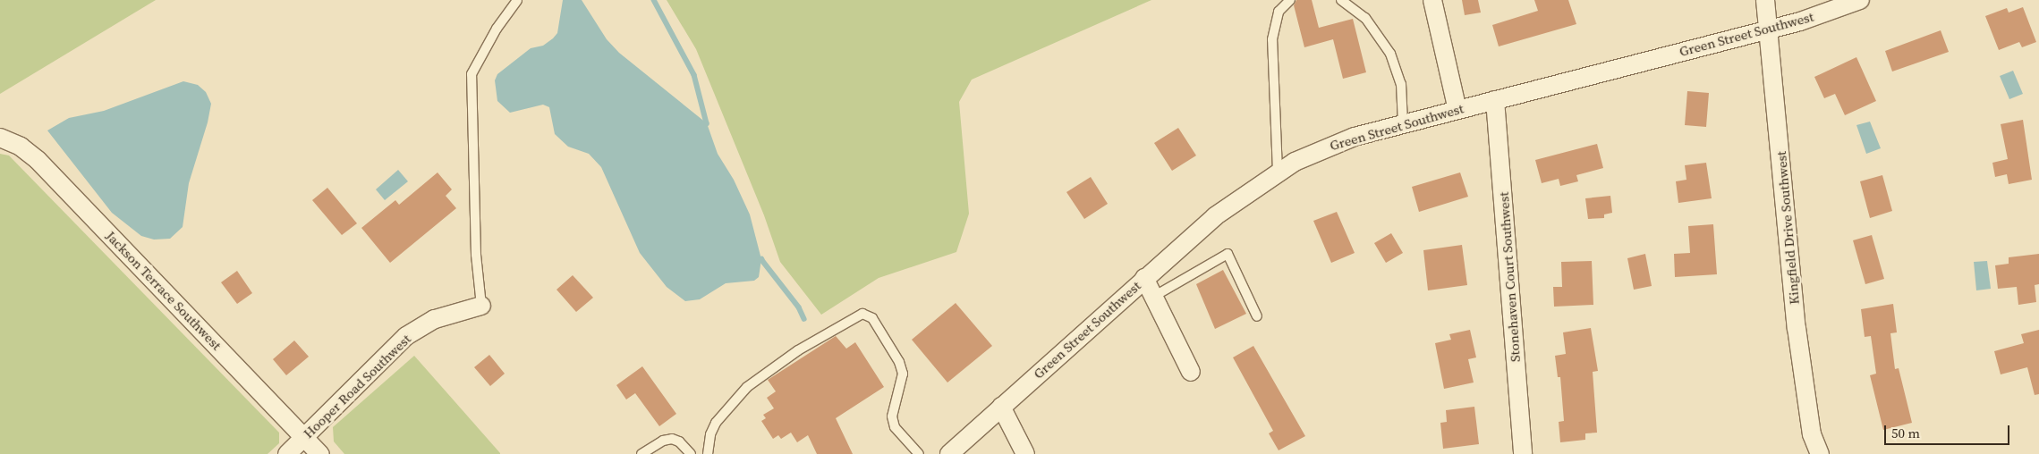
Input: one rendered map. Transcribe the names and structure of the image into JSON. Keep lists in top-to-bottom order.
{
  "streets": {
    "street": [
      "Green Street Southwest",
      "Kingfield Drive Southwest",
      "Stonehaven Court Southwest",
      "Jackson Terrace Southwest",
      "Hooper Road Southwest"
    ]
  },
  "crossings": [
    ["Green Street Southwest", "Kingfield Drive Southwest"],
    ["Green Street Southwest", "Stonehaven Court Southwest"],
    ["Jackson Terrace Southwest", "Hooper Road Southwest"]
  ],
  "scale_bar": "50 m"
}
